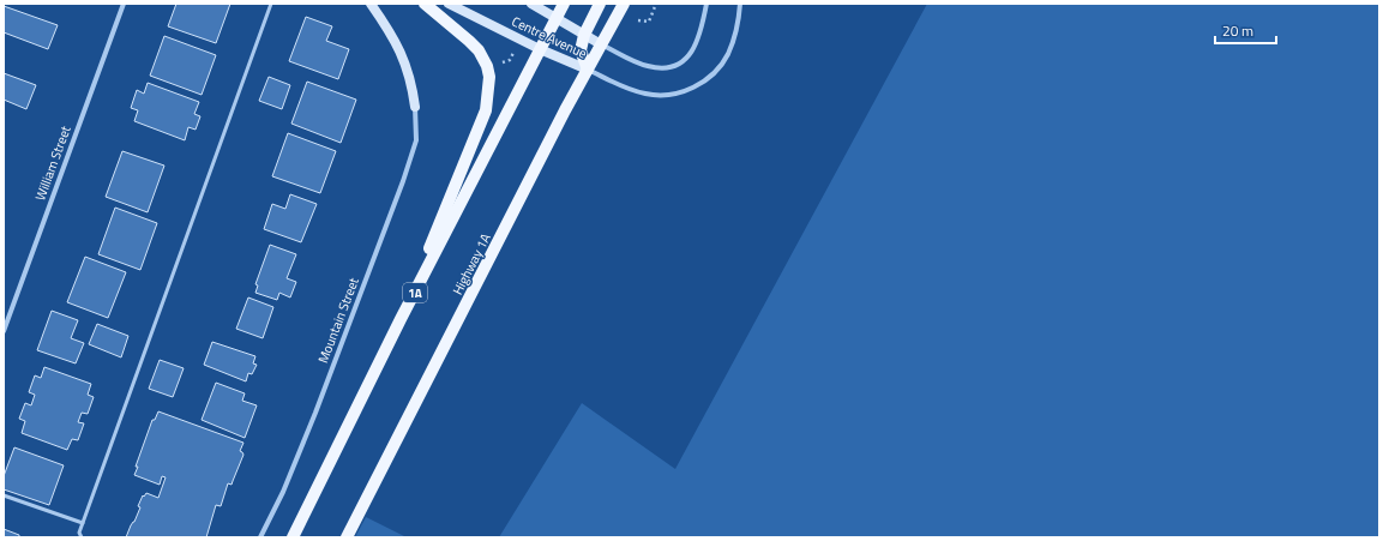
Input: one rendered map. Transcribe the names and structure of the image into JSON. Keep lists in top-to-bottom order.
{
  "streets": {
    "main road": ["Centre Avenue", "Highway 1A", "1A"],
    "street": ["William Street", "Mountain Street"]
  },
  "crossings": [
    ["Centre Avenue", "Highway 1A"],
    ["Centre Avenue", "1A"]
  ],
  "scale_bar": "20 m"
}
